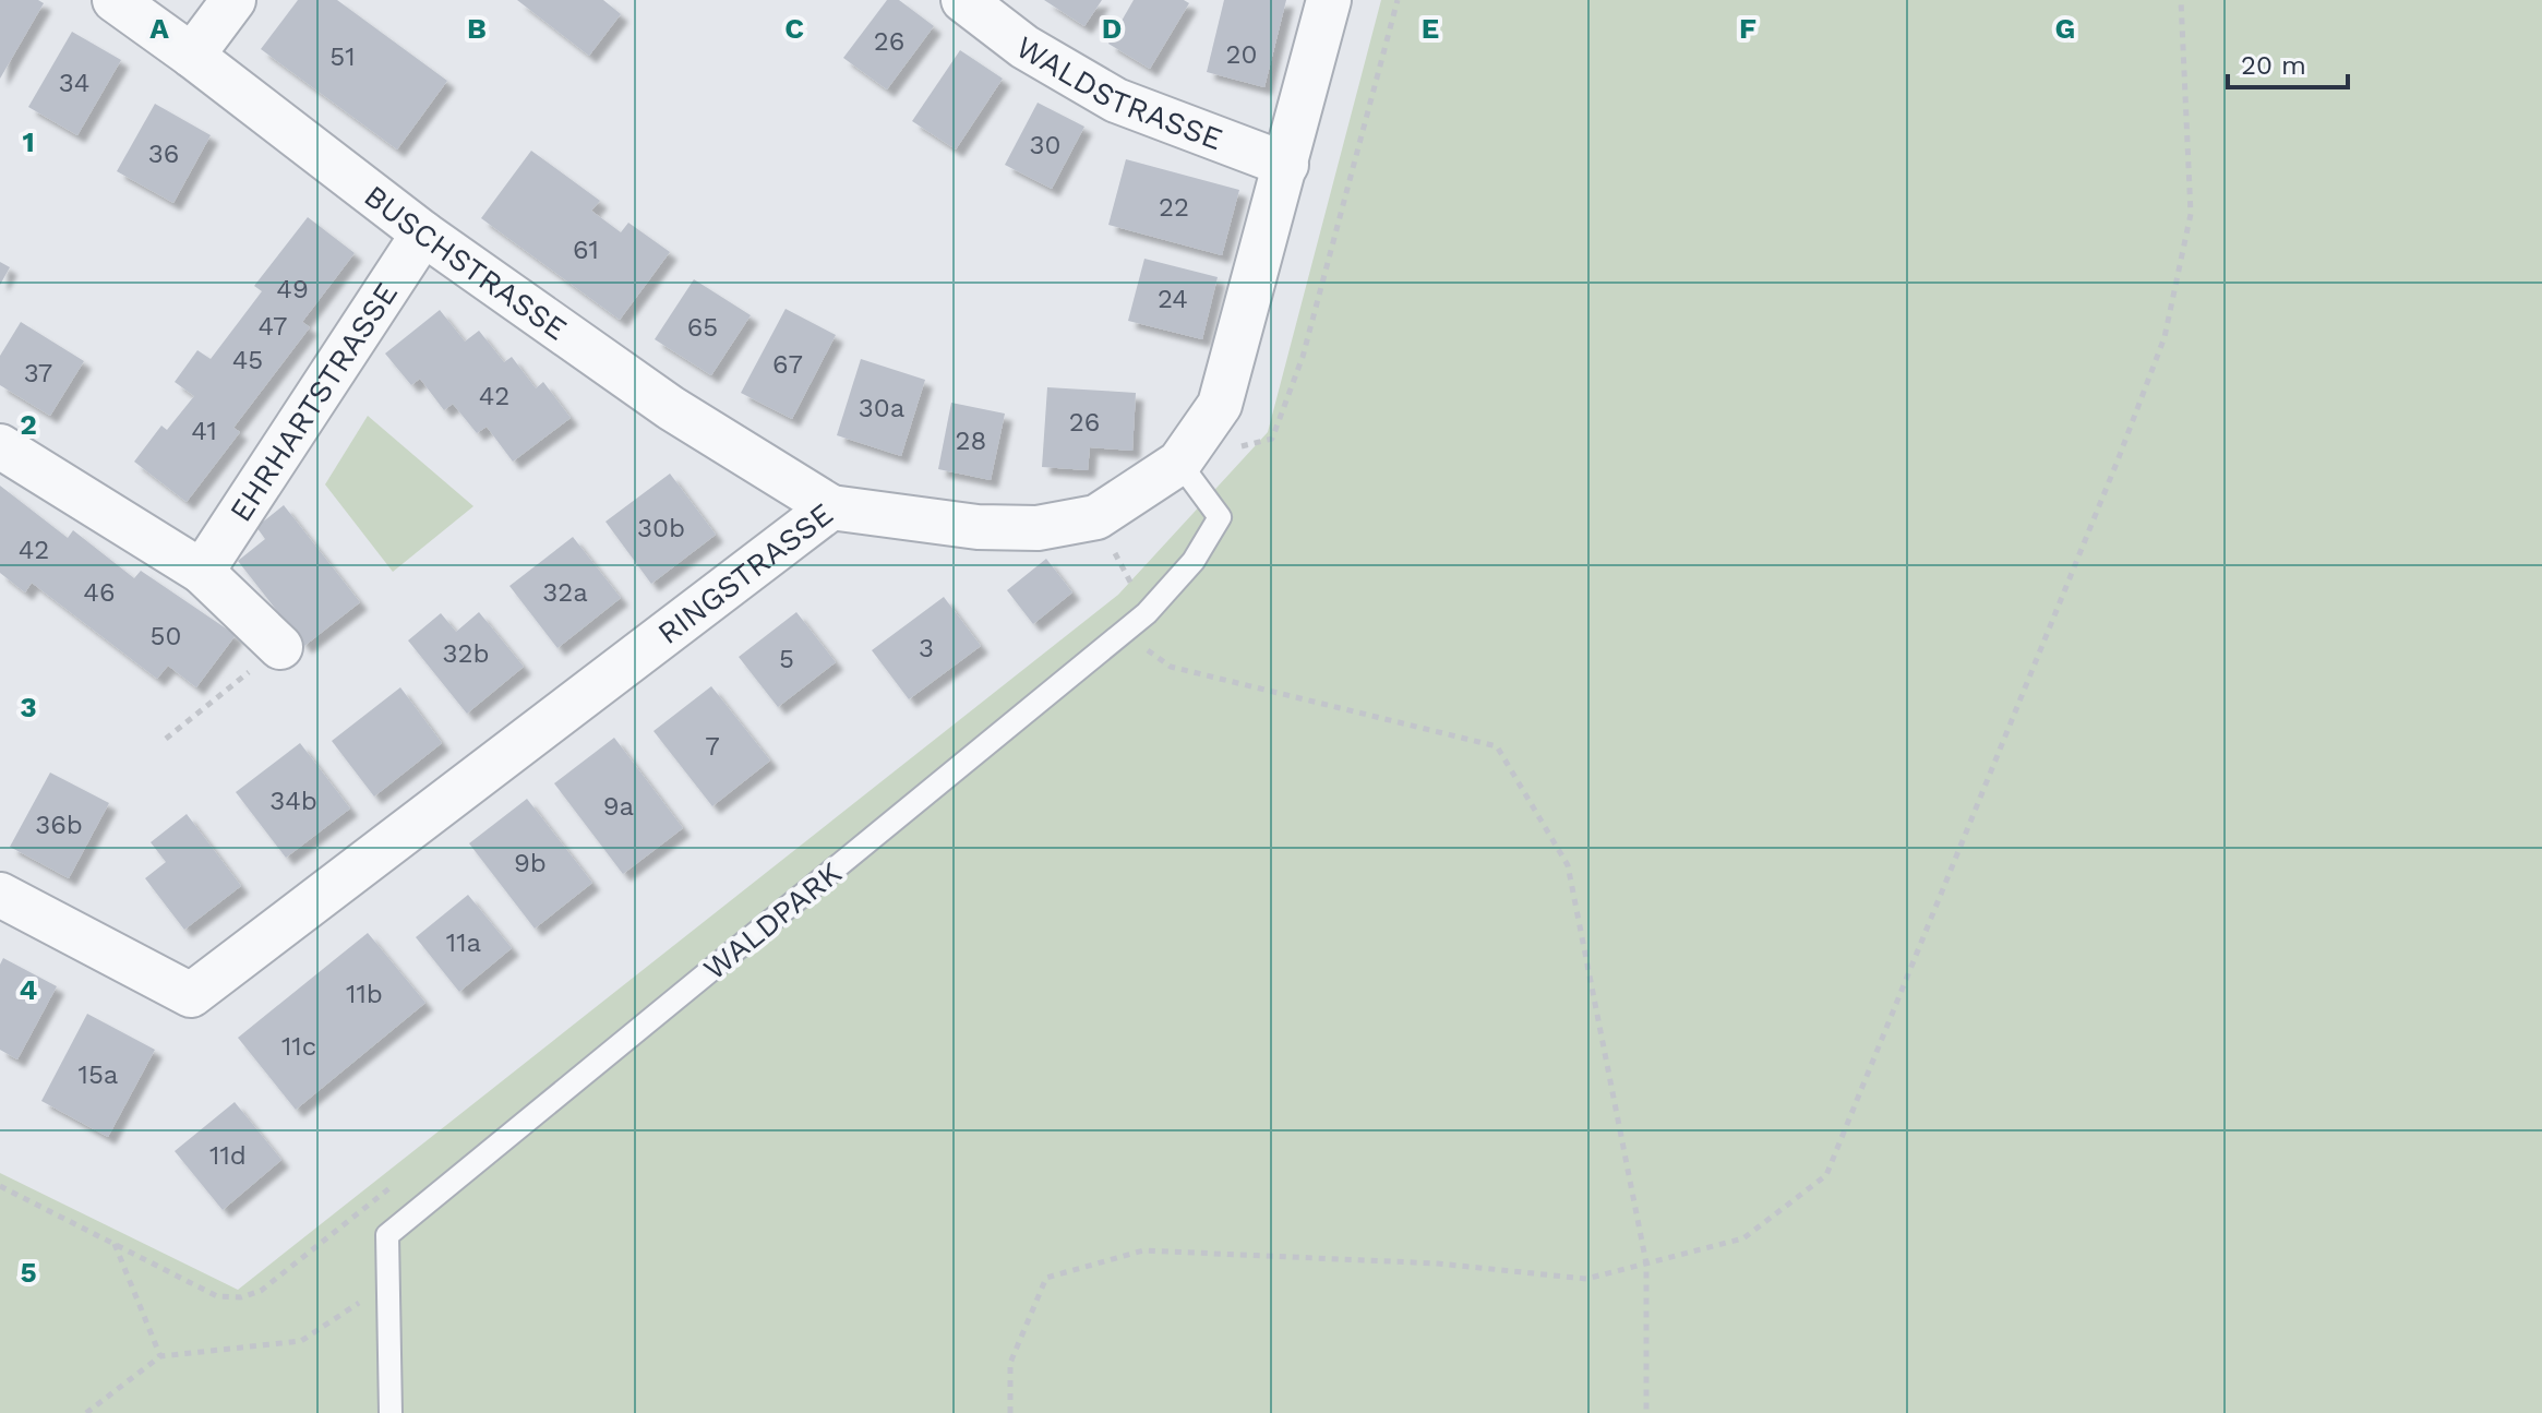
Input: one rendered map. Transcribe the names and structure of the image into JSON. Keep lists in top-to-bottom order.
{
  "streets": {
    "street": [
      "WALDSTRASSE",
      "BUSCHSTRASSE",
      "EHRHARTSTRASSE",
      "RINGSTRASSE"
    ],
    "lane": ["WALDPARK"]
  },
  "crossings": [
    ["WALDSTRASSE", "RINGSTRASSE"],
    ["BUSCHSTRASSE", "EHRHARTSTRASSE"],
    ["BUSCHSTRASSE", "RINGSTRASSE"],
    ["RINGSTRASSE", "WALDPARK"]
  ],
  "house_numbers": [
    "26",
    "20",
    "51",
    "34",
    "30",
    "36",
    "22",
    "61",
    "49",
    "24",
    "47",
    "65",
    "45",
    "67",
    "37",
    "42",
    "30a",
    "26",
    "41",
    "28",
    "30b",
    "42",
    "46",
    "32a",
    "50",
    "3",
    "32b",
    "5",
    "7",
    "34b",
    "9a",
    "36b",
    "9b",
    "11a",
    "11b",
    "11c",
    "15a",
    "11d"
  ],
  "scale_bar": "20 m",
  "grid": {
    "columns": [
      "A",
      "B",
      "C",
      "D",
      "E",
      "F",
      "G"
    ],
    "rows": [
      "1",
      "2",
      "3",
      "4",
      "5"
    ]
  }
}
